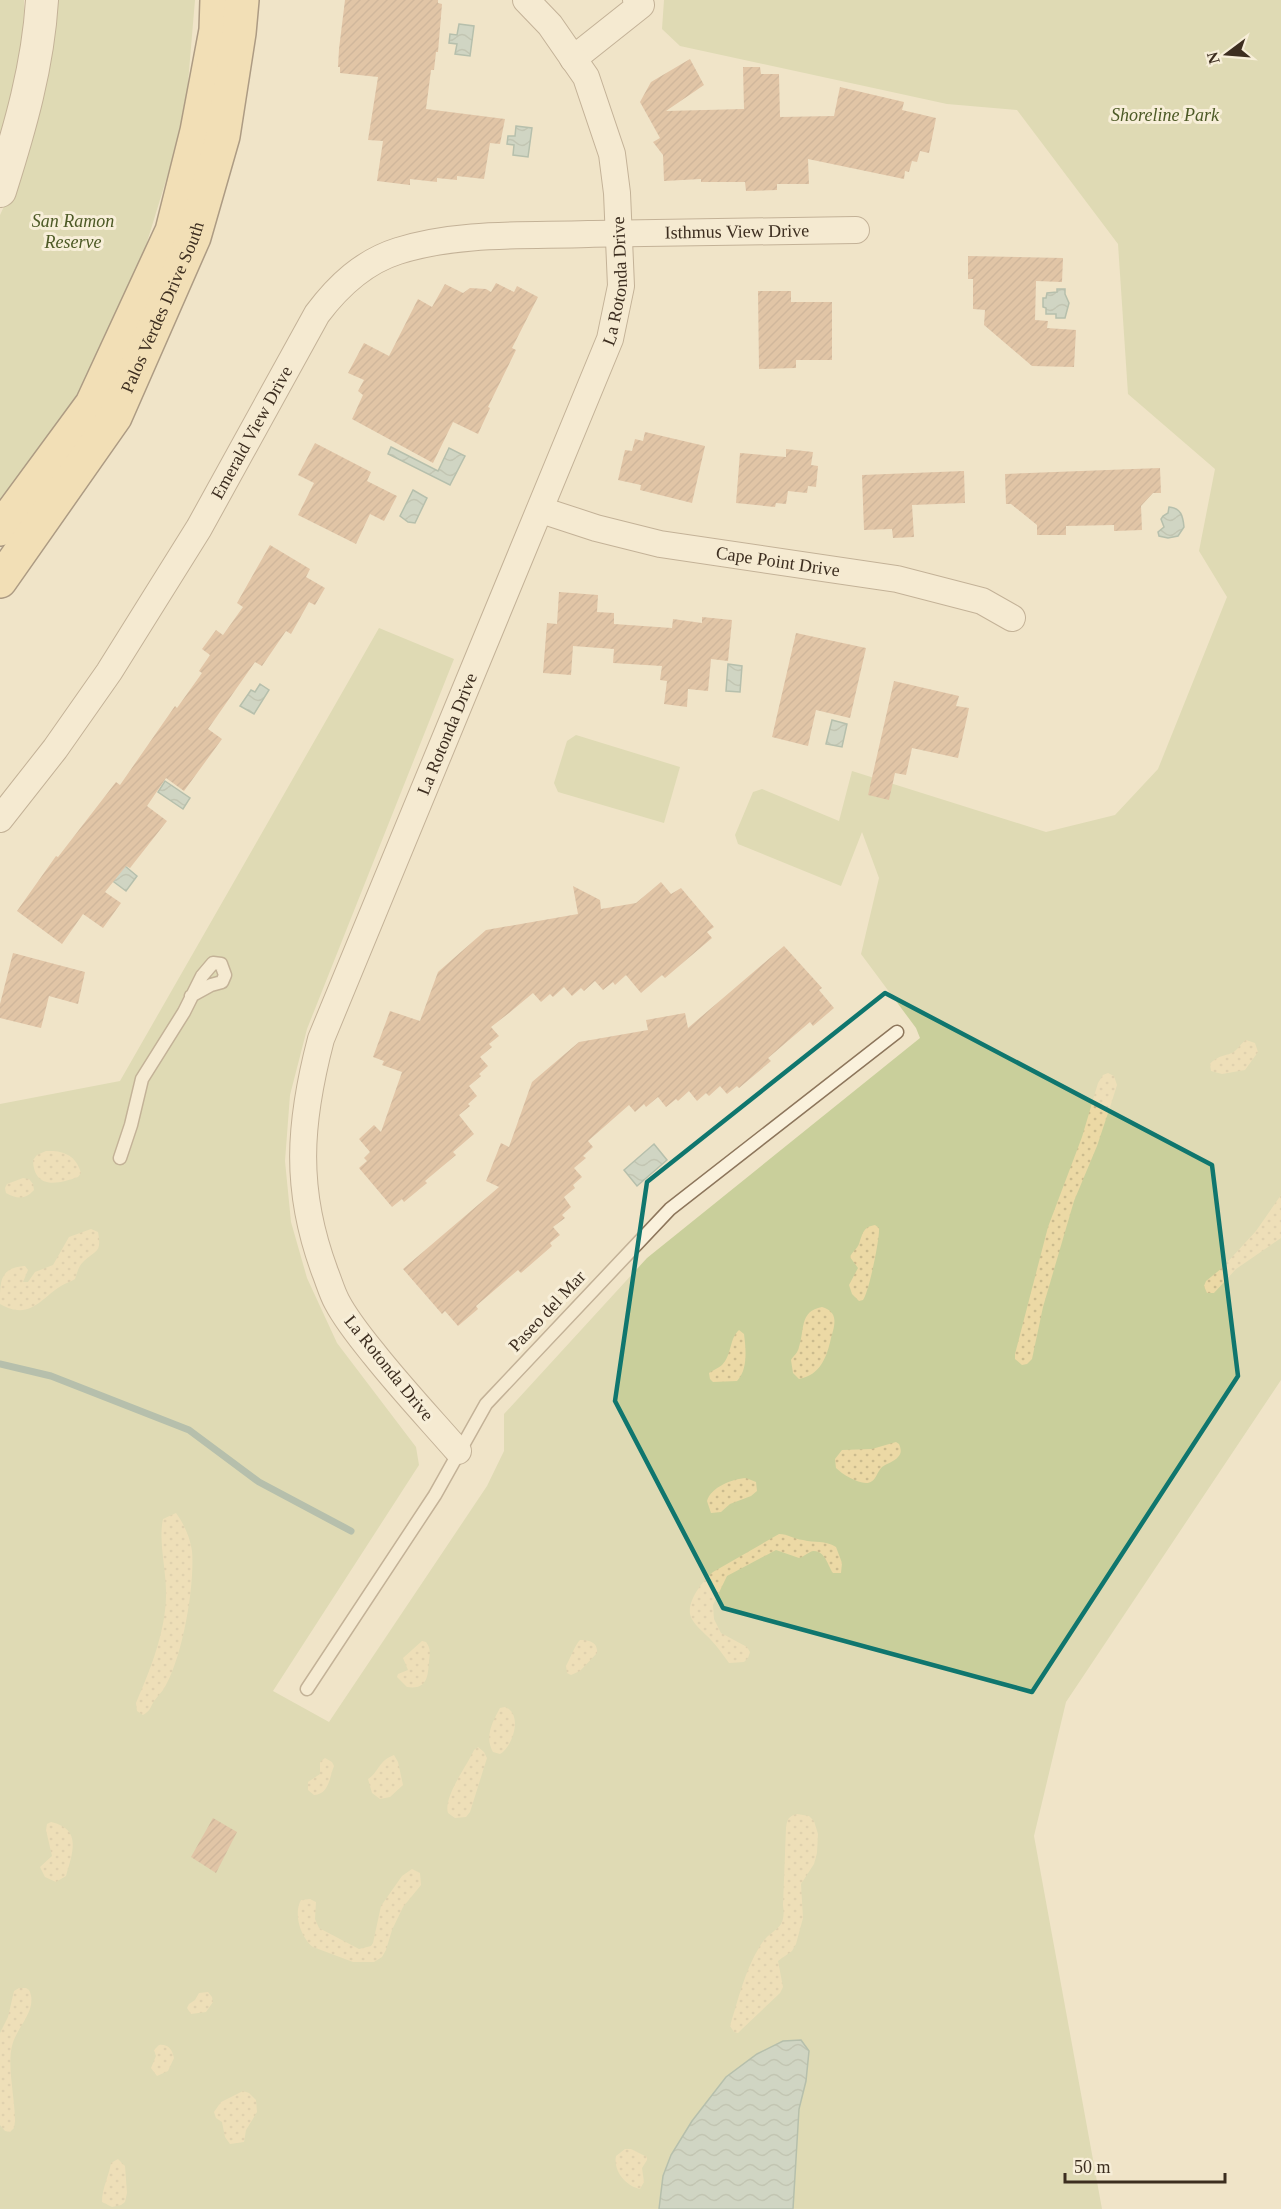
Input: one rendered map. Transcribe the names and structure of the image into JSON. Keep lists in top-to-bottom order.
{
  "streets": {
    "main road": ["Palos Verdes Drive South"],
    "street": [
      "Isthmus View Drive",
      "La Rotonda Drive",
      "Emerald View Drive",
      "Cape Point Drive"
    ],
    "lane": ["Paseo del Mar"]
  },
  "crossings": [
    ["Isthmus View Drive", "La Rotonda Drive"],
    ["Isthmus View Drive", "Emerald View Drive"],
    ["La Rotonda Drive", "Emerald View Drive"],
    ["La Rotonda Drive", "Cape Point Drive"],
    ["La Rotonda Drive", "Paseo del Mar"]
  ],
  "parks": ["Shoreline Park", "San Ramon Reserve"],
  "scale_bar": "50 m",
  "north": "left"
}
